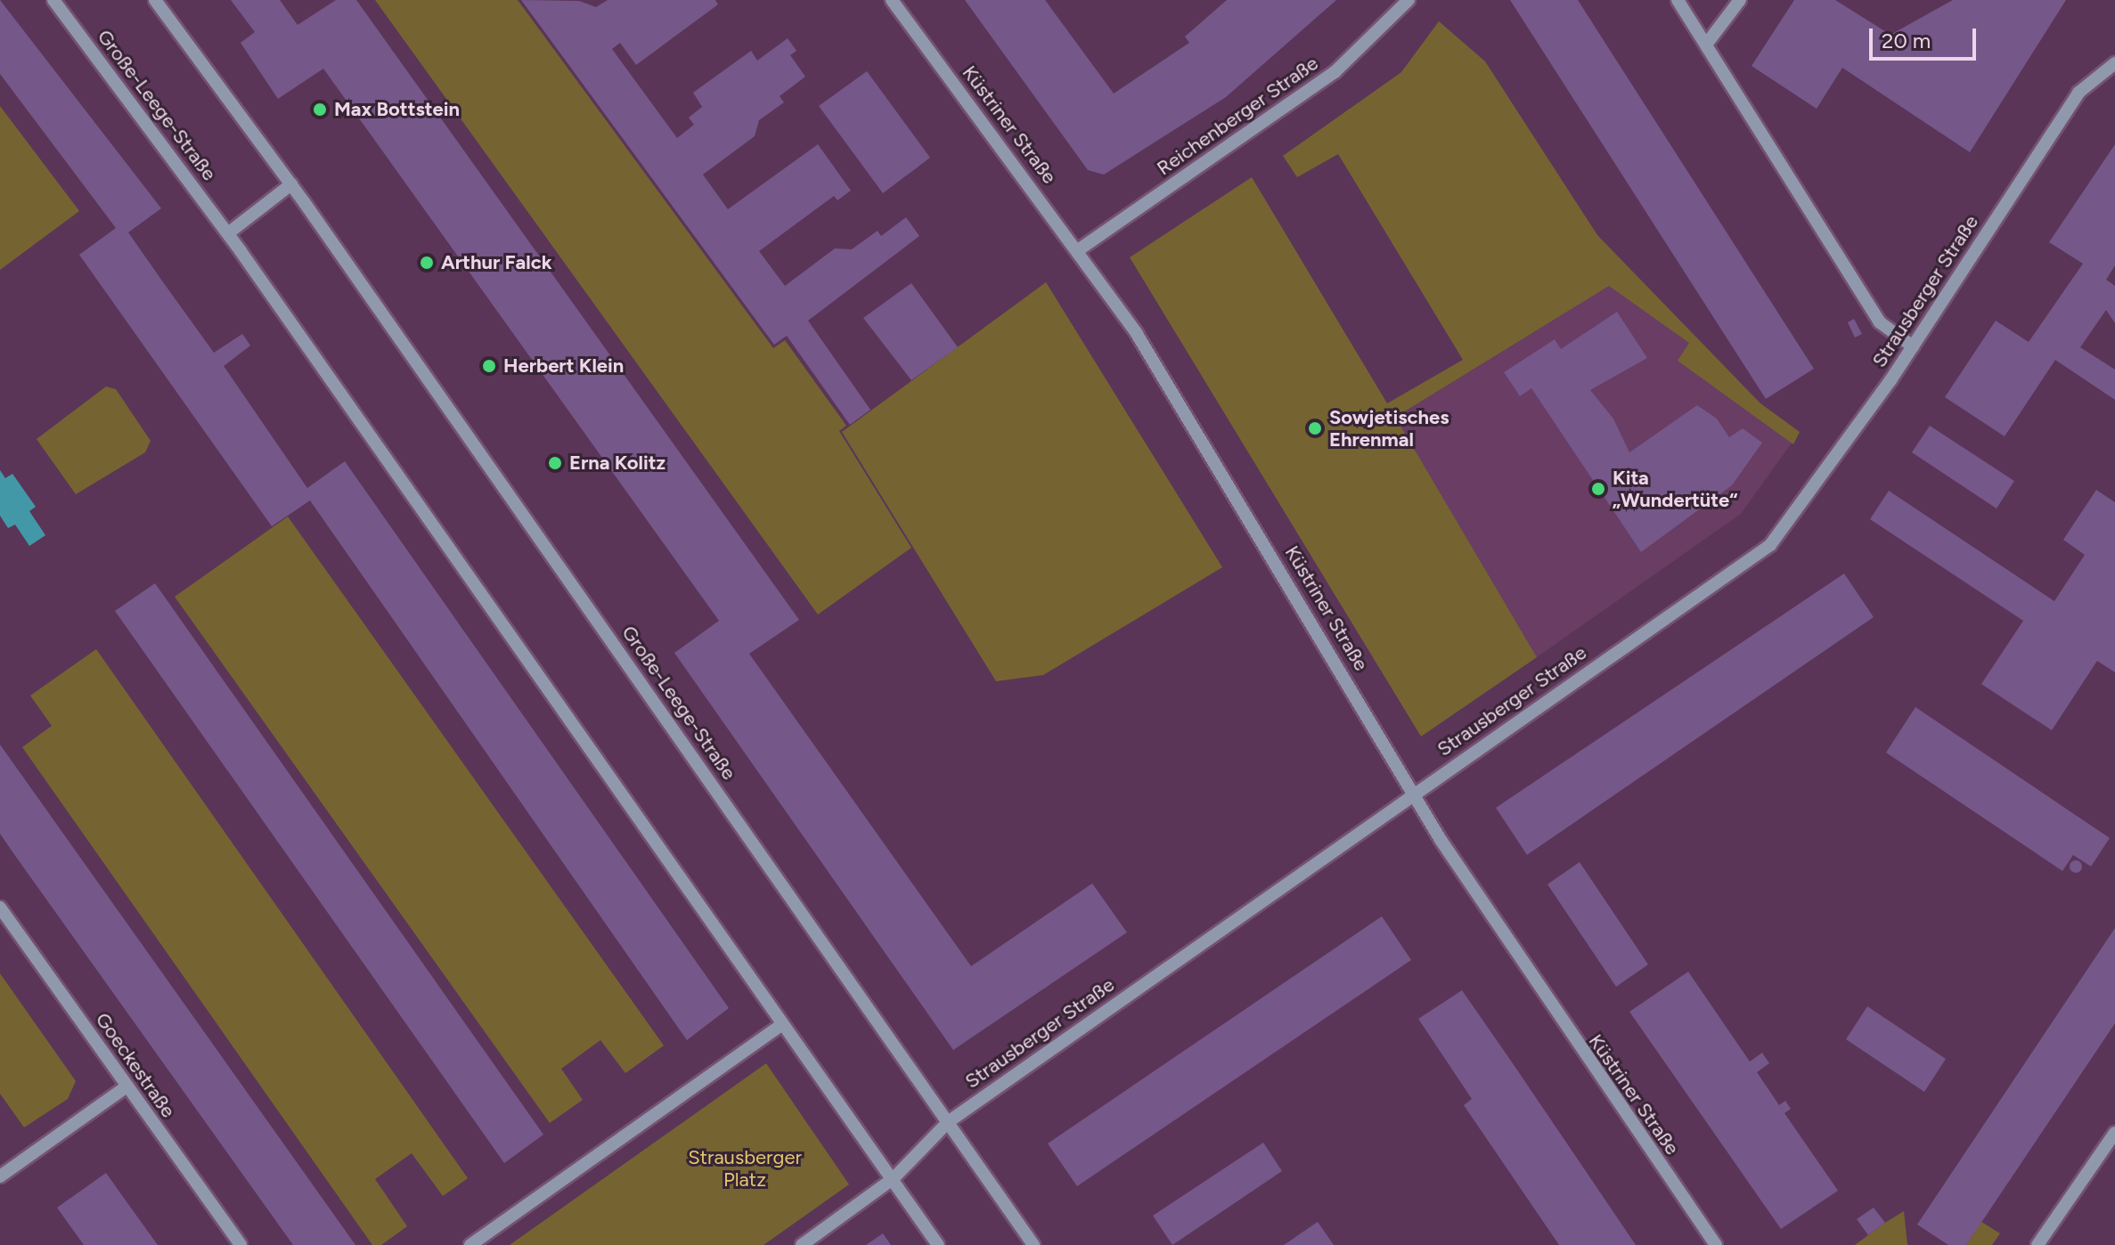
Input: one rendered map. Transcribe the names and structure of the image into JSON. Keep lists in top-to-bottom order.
{
  "streets": {
    "street": [
      "Große-Leege-Straße",
      "Reichenberger Straße",
      "Küstriner Straße",
      "Strausberger Straße",
      "Goeckestraße"
    ]
  },
  "crossings": [
    ["Große-Leege-Straße", "Strausberger Straße"],
    ["Reichenberger Straße", "Küstriner Straße"],
    ["Küstriner Straße", "Strausberger Straße"]
  ],
  "parks": ["Strausberger Platz"],
  "places": [
    "Max Bottstein",
    "Arthur Falck",
    "Herbert Klein",
    "Sowjetisches Ehrenmal",
    "Erna Kolitz",
    "Kita „Wundertüte“"
  ],
  "scale_bar": "20 m"
}
